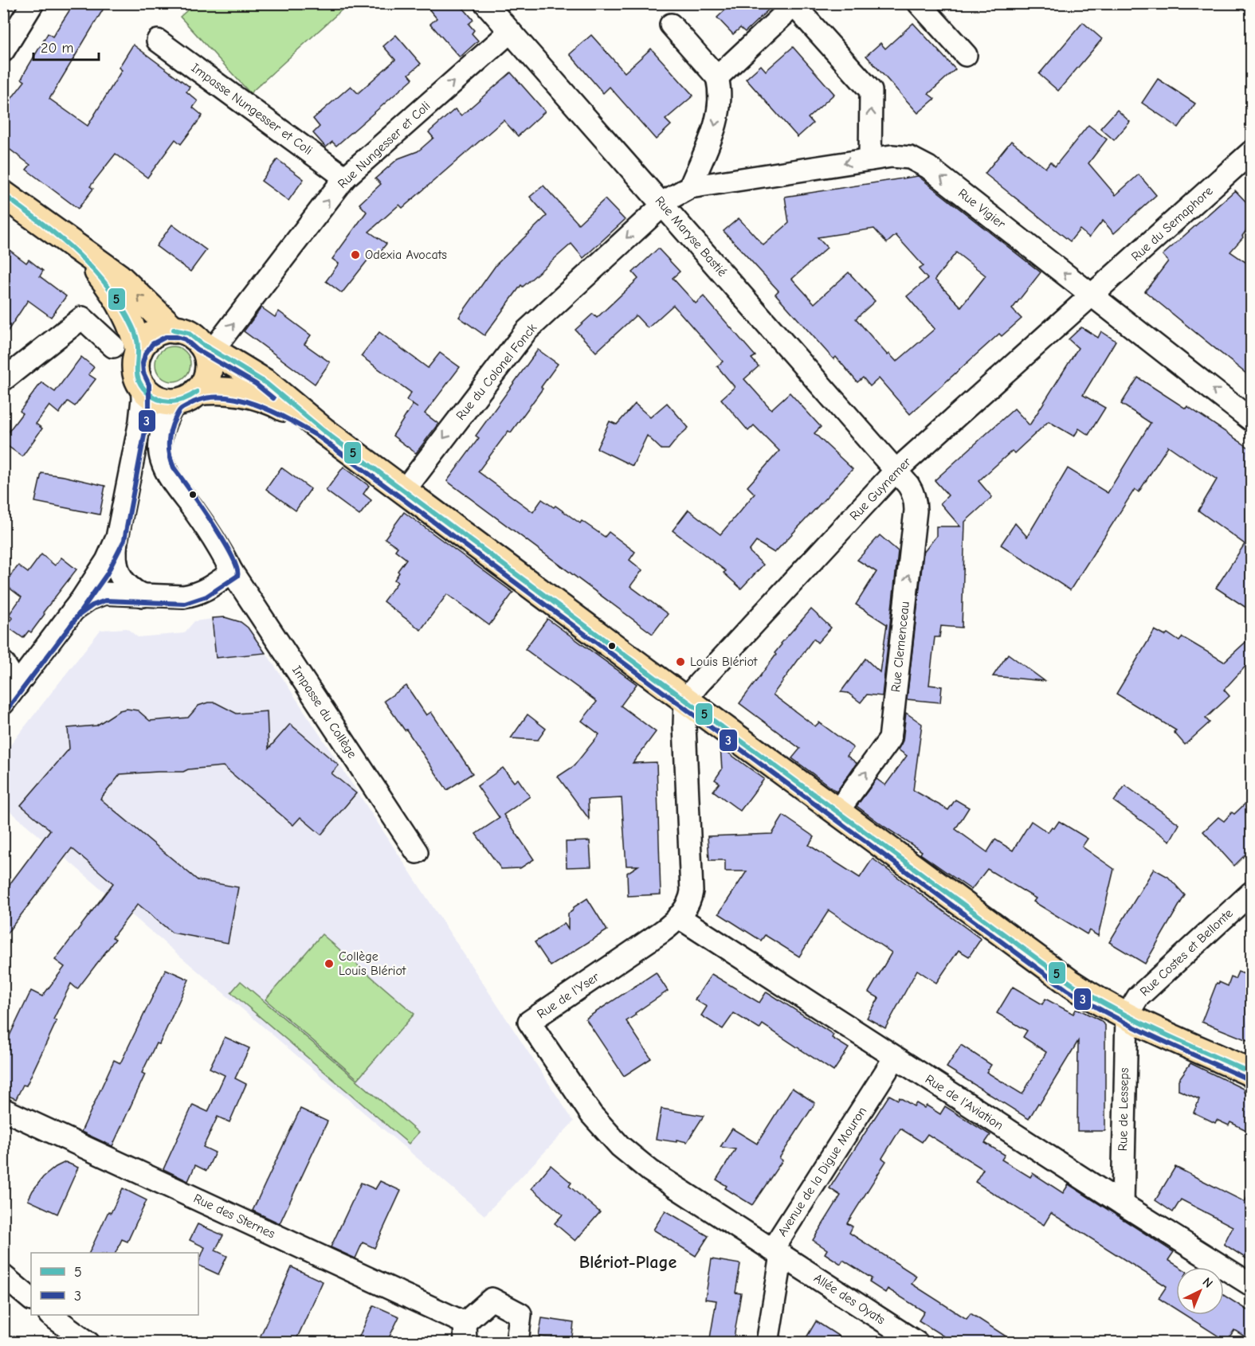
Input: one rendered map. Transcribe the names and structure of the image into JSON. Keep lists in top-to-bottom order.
{
  "streets": {
    "street": [
      "Impasse Nungesser et Coli",
      "Rue Nungesser et Coli",
      "Rue Vigier",
      "Rue du Semaphore",
      "Rue Maryse Bastié",
      "Rue du Colonel Fonck",
      "Rue Guynemer",
      "Rue Clemenceau",
      "Impasse du Collège",
      "Rue Costes et Bellonte",
      "Rue de l'Yser",
      "Rue de l'Aviation",
      "Rue de Lesseps",
      "Avenue de la Digue Mouron",
      "Rue des Sternes",
      "Allée des Oyats"
    ]
  },
  "crossings": [
    ["Impasse Nungesser et Coli", "Rue Nungesser et Coli"],
    ["Rue Nungesser et Coli", "Rue Maryse Bastié"],
    ["Rue Nungesser et Coli", "Impasse du Collège"],
    ["Rue Vigier", "Rue du Semaphore"],
    ["Rue Vigier", "Rue Maryse Bastié"],
    ["Rue Vigier", "Rue du Colonel Fonck"],
    ["Rue Vigier", "Rue Guynemer"],
    ["Rue du Semaphore", "Rue Guynemer"],
    ["Rue Maryse Bastié", "Rue du Colonel Fonck"],
    ["Rue Maryse Bastié", "Rue Guynemer"],
    ["Rue Maryse Bastié", "Rue Clemenceau"],
    ["Rue Guynemer", "Rue Clemenceau"],
    ["Rue Guynemer", "Rue de l'Yser"],
    ["Rue Costes et Bellonte", "Rue de Lesseps"],
    ["Rue de l'Yser", "Rue de l'Aviation"],
    ["Rue de l'Yser", "Avenue de la Digue Mouron"],
    ["Rue de l'Yser", "Allée des Oyats"],
    ["Rue de l'Aviation", "Rue de Lesseps"],
    ["Rue de l'Aviation", "Avenue de la Digue Mouron"],
    ["Avenue de la Digue Mouron", "Allée des Oyats"]
  ],
  "one_way": [
    "Rue Nungesser et Coli",
    "Rue Vigier",
    "Rue du Colonel Fonck",
    "Rue Clemenceau"
  ],
  "districts": ["Blériot-Plage"],
  "places": ["Odexia Avocats", "Louis Blériot", "Collège Louis Blériot"],
  "lines": ["transit line 5", "transit line 3"],
  "legend": ["5", "3"],
  "scale_bar": "20 m",
  "north": "top right"
}
